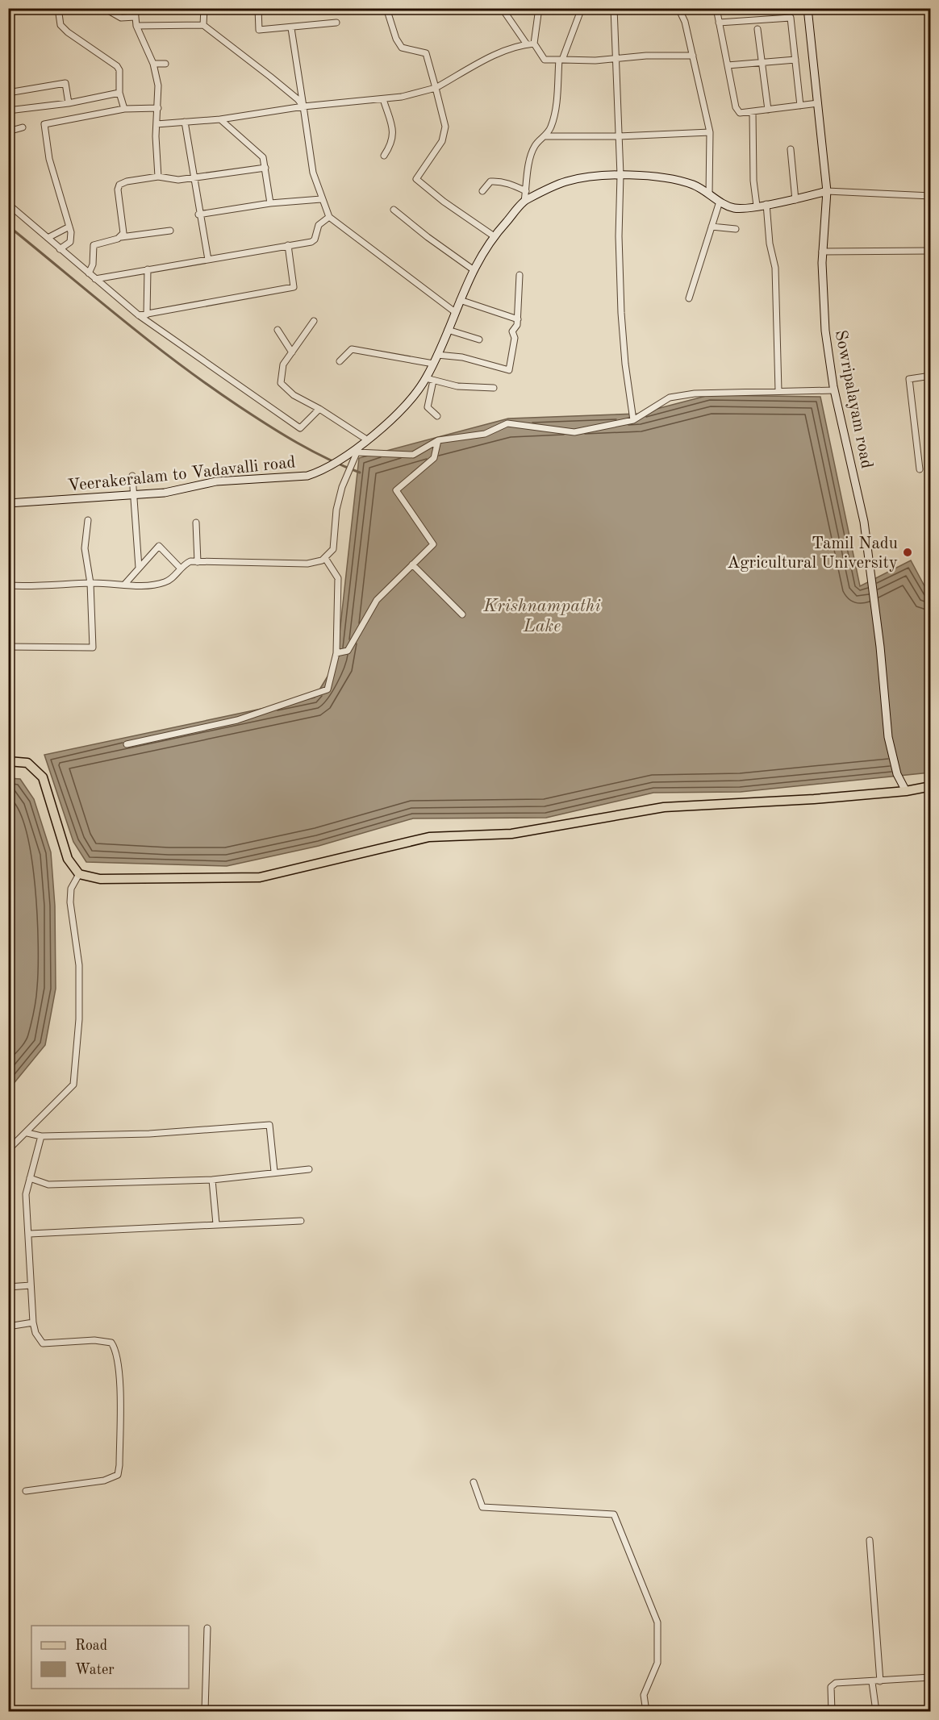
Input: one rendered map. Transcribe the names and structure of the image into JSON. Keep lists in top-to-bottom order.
{
  "streets": {
    "street": ["Sowripalayam road", "Veerakeralam to Vadavalli road"]
  },
  "water": ["Krishnampathi Lake"],
  "places": ["Tamil Nadu Agricultural University"],
  "legend": ["Road", "Water"]
}
